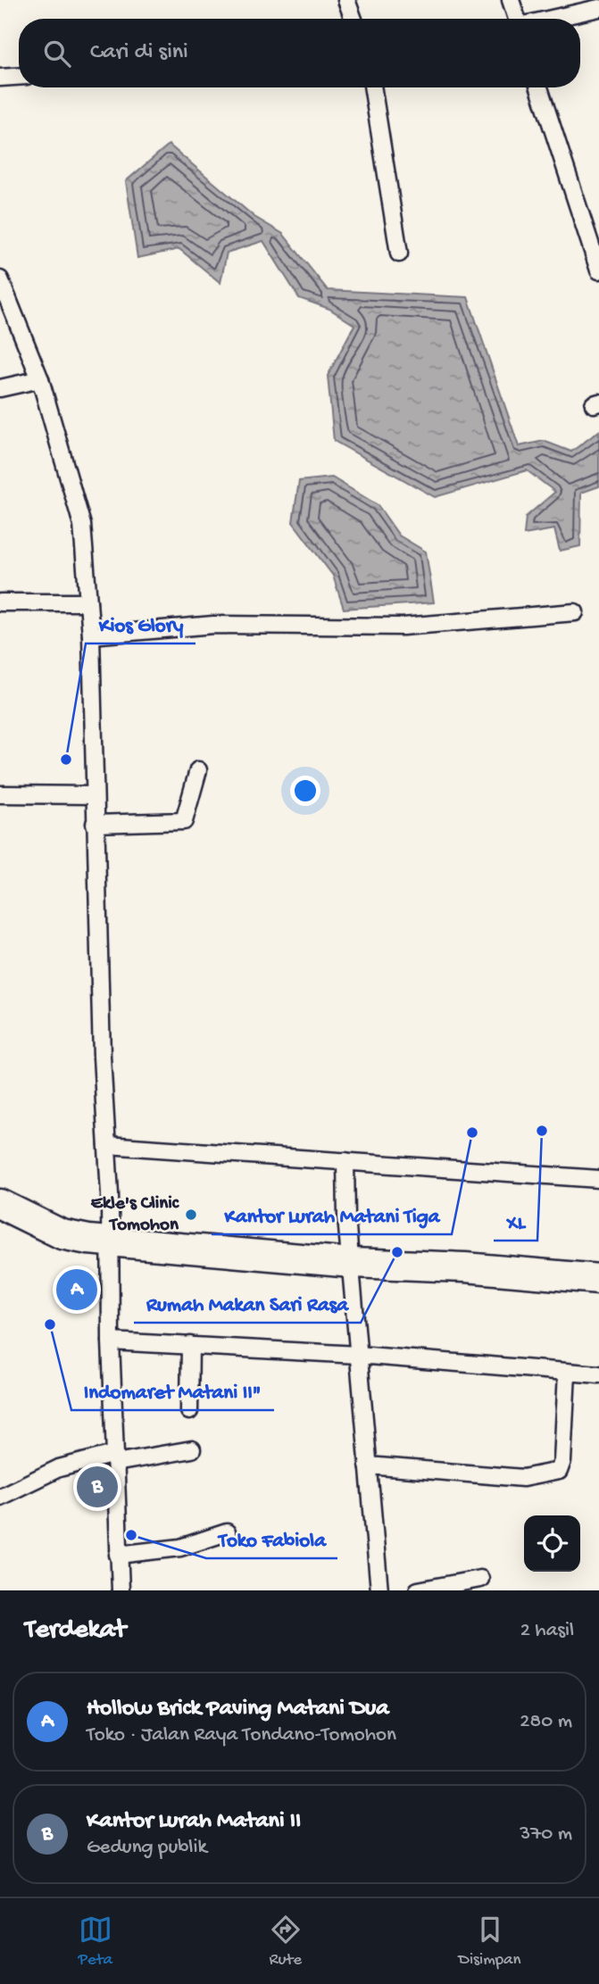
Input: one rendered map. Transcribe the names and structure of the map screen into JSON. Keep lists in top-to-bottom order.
{
  "places": [
    "Kios Glory",
    "XL",
    "Kantor Lurah Matani Tiga",
    "Ekle's Clinic Tomohon",
    "Rumah Makan Sari Rasa",
    "Indomaret Matani II\"",
    "Toko Fabiola"
  ],
  "page": {
    "search": "Cari di sini",
    "pins": ["A", "B"],
    "heading": ["Terdekat", "2 hasil"],
    "list": [
      {
        "mark": "A",
        "name": "Hollow Brick Paving Matani Dua",
        "note": "Toko · Jalan Raya Tondano-Tomohon",
        "value": "280 m"
      },
      {
        "mark": "B",
        "name": "Kantor Lurah Matani II",
        "note": "Gedung publik",
        "value": "370 m"
      }
    ],
    "nav": ["Peta", "Rute", "Disimpan"]
  }
}
